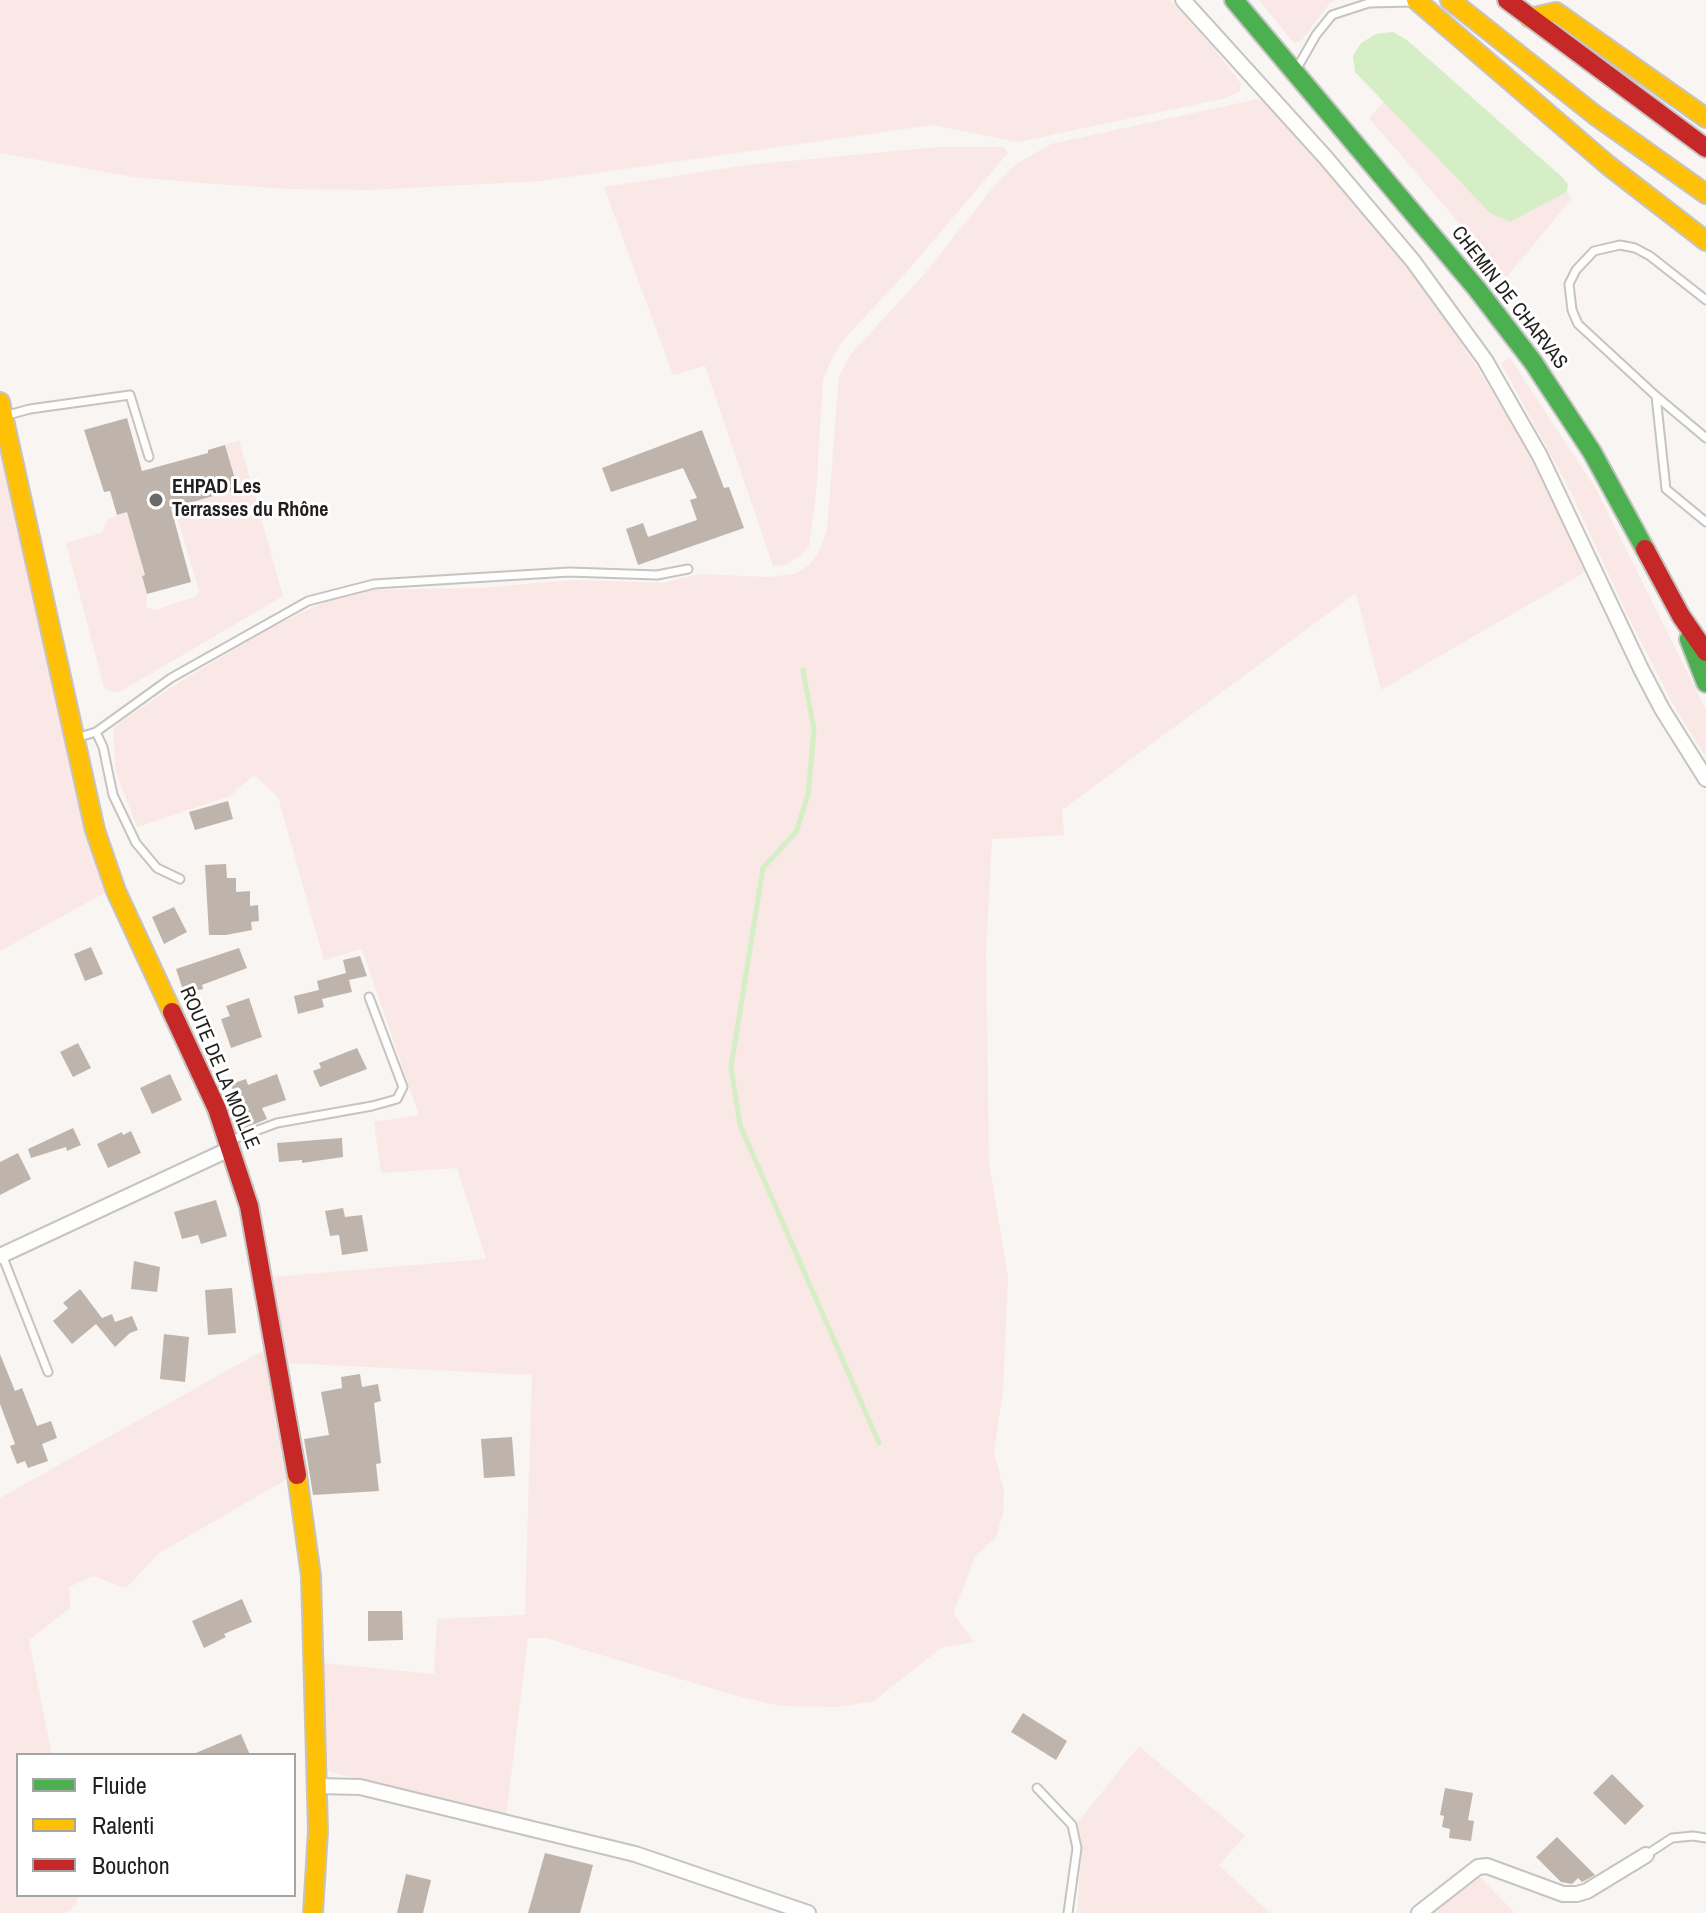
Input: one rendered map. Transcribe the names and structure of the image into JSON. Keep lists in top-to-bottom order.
{
  "streets": {
    "main road": ["CHEMIN DE CHARVAS", "ROUTE DE LA MOILLE"]
  },
  "places": ["EHPAD Les Terrasses du Rhône"],
  "legend": ["Fluide", "Ralenti", "Bouchon"]
}
